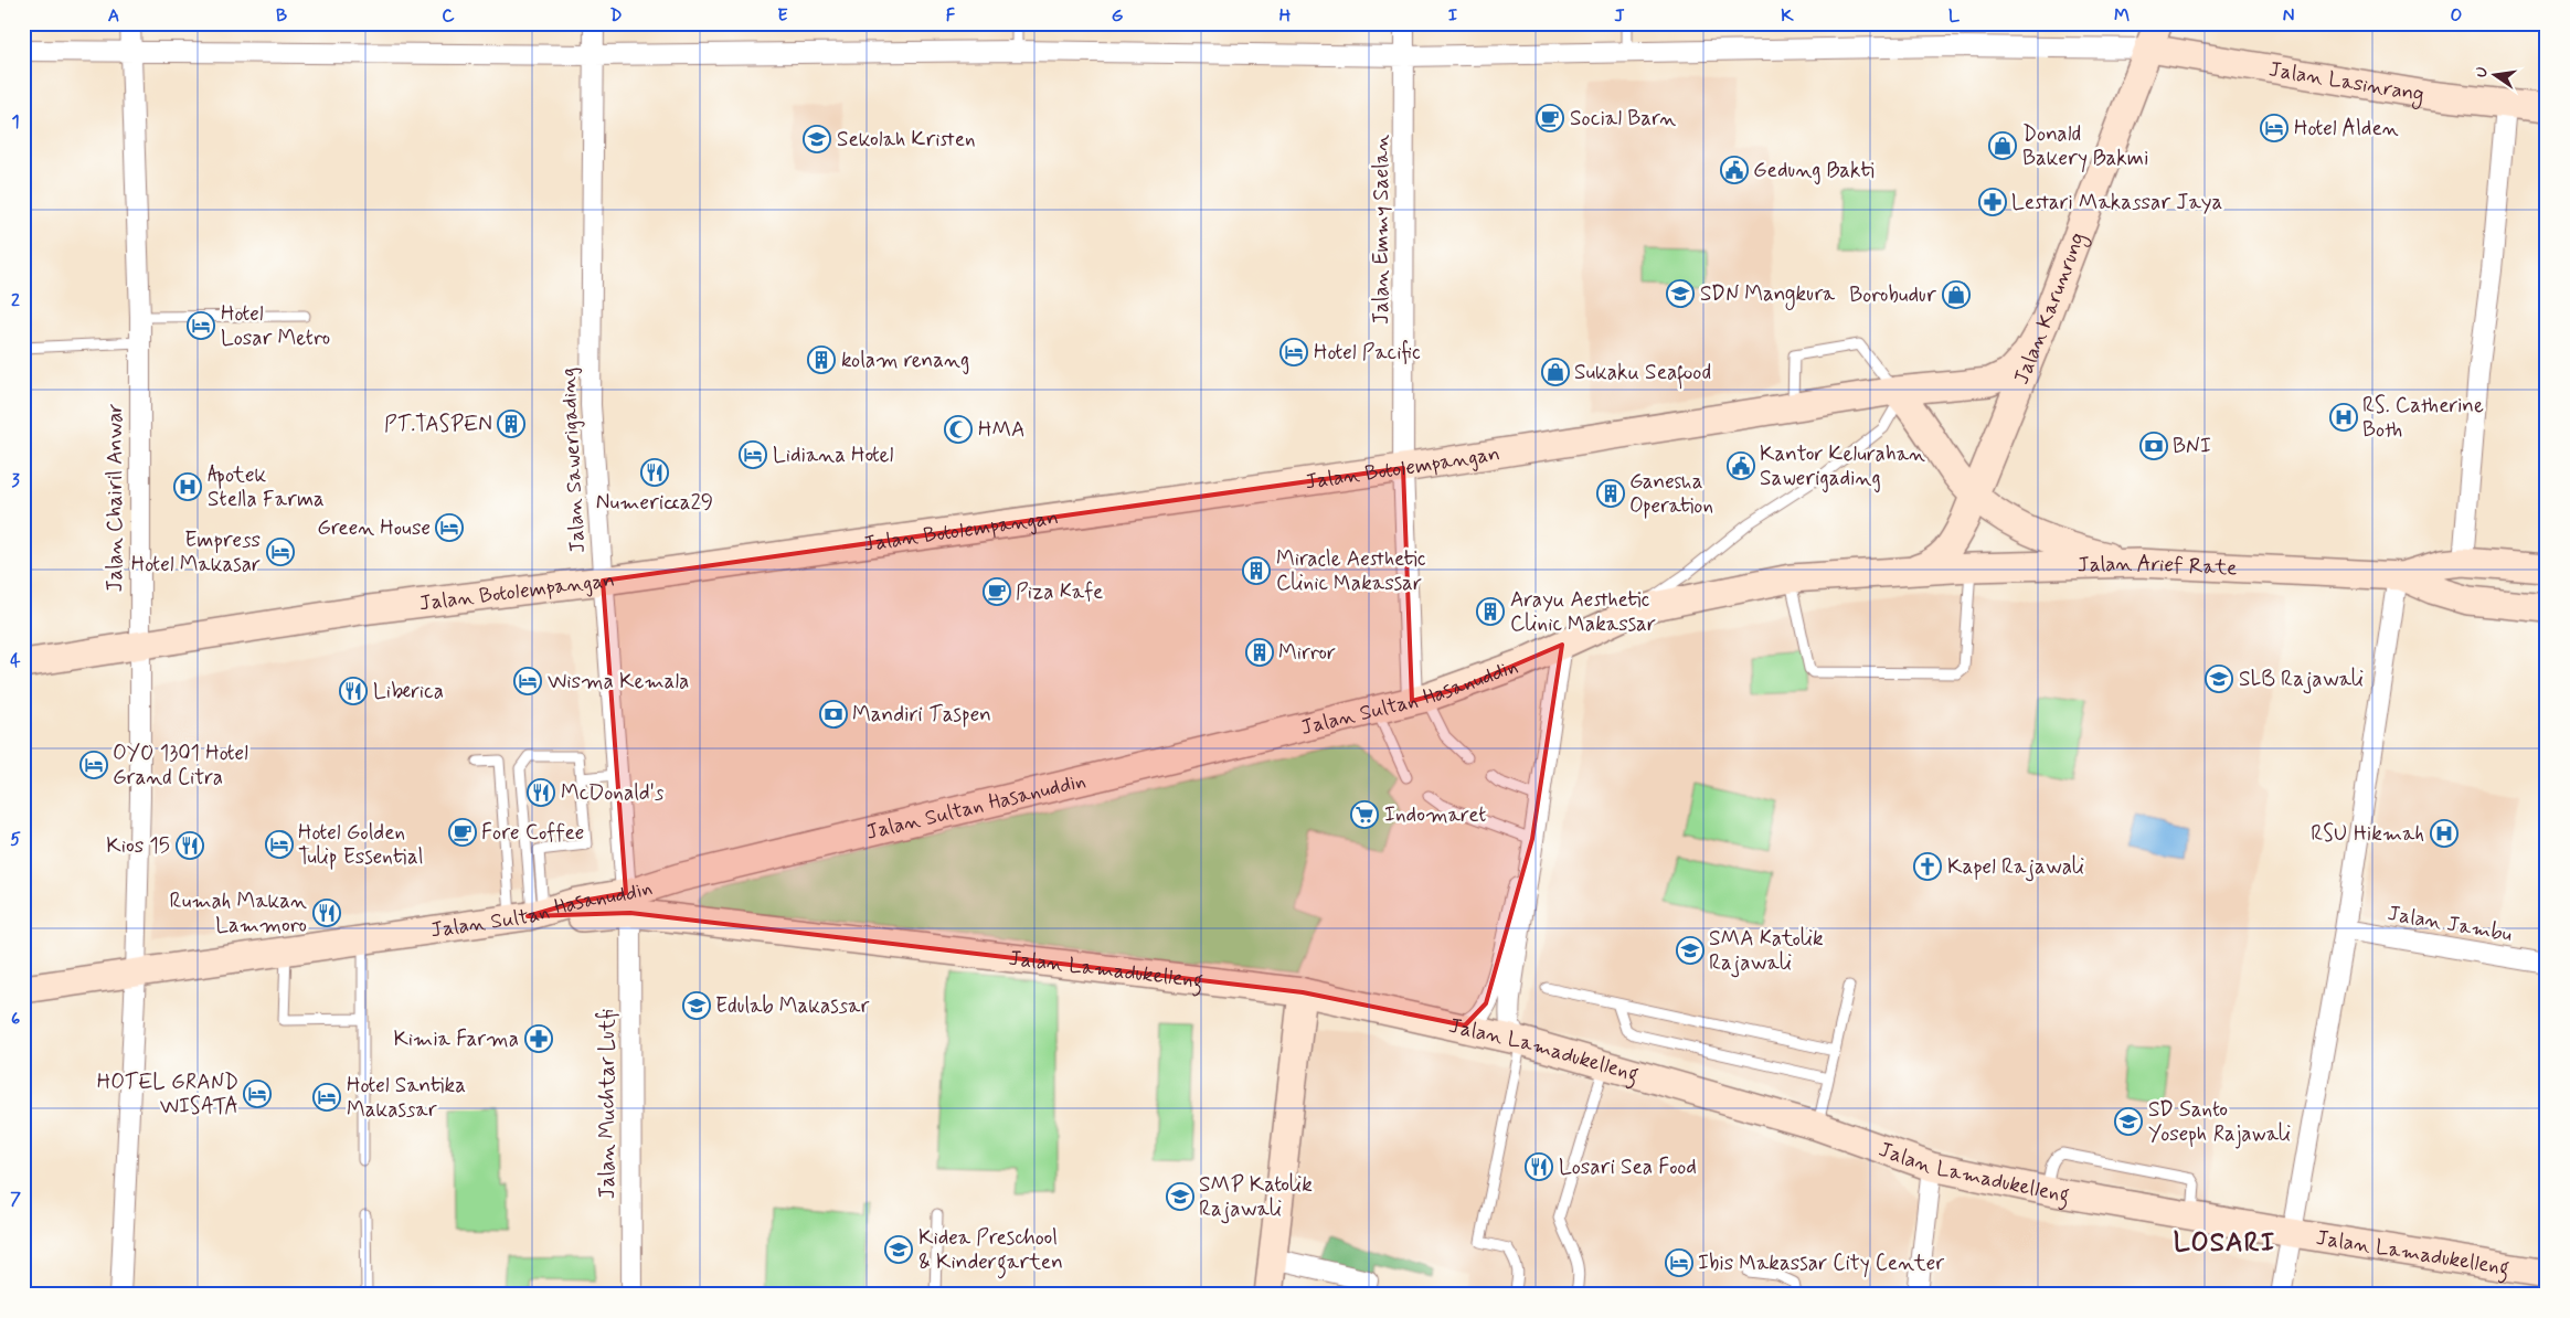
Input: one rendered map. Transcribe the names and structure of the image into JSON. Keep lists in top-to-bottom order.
{
  "streets": {
    "street": [
      "Jalan Lasinrang",
      "Jalan Emmy Saelan",
      "Jalan Karunrung",
      "Jalan Sawerigading",
      "Jalan Botolempangan",
      "Jalan Chairil Anwar",
      "Jalan Arief Rate",
      "Jalan Sultan Hasanuddin",
      "Jalan Jambu",
      "Jalan Lamadukelleng",
      "Jalan Muchtar Lutfi"
    ]
  },
  "crossings": [
    ["Jalan Lasinrang", "Jalan Karunrung"],
    ["Jalan Emmy Saelan", "Jalan Botolempangan"],
    ["Jalan Emmy Saelan", "Jalan Sultan Hasanuddin"],
    ["Jalan Karunrung", "Jalan Botolempangan"],
    ["Jalan Karunrung", "Jalan Arief Rate"],
    ["Jalan Karunrung", "Jalan Sultan Hasanuddin"],
    ["Jalan Sawerigading", "Jalan Botolempangan"],
    ["Jalan Sawerigading", "Jalan Sultan Hasanuddin"],
    ["Jalan Sawerigading", "Jalan Lamadukelleng"],
    ["Jalan Sawerigading", "Jalan Muchtar Lutfi"],
    ["Jalan Botolempangan", "Jalan Chairil Anwar"],
    ["Jalan Chairil Anwar", "Jalan Sultan Hasanuddin"],
    ["Jalan Arief Rate", "Jalan Sultan Hasanuddin"],
    ["Jalan Sultan Hasanuddin", "Jalan Lamadukelleng"],
    ["Jalan Sultan Hasanuddin", "Jalan Muchtar Lutfi"],
    ["Jalan Lamadukelleng", "Jalan Muchtar Lutfi"]
  ],
  "districts": ["LOSARI"],
  "places": {
    "cafe": ["Social Barn", "Piza Kafe", "Fore Coffee"],
    "hotel": [
      "Hotel Alden",
      "Hotel Losar Metro",
      "Hotel Pacific",
      "Lidiana Hotel",
      "Green House",
      "Empress Hotel Makasar",
      "Wisma Kemala",
      "OYO 1301 Hotel Grand Citra",
      "Hotel Golden Tulip Essential",
      "HOTEL GRAND WISATA",
      "Hotel Santika Makassar",
      "Ibis Makassar City Center"
    ],
    "school or university": [
      "Sekolah Kristen",
      "SDN Mangkura",
      "SLB Rajawali",
      "SMA Katolik Rajawali",
      "Edulab Makassar",
      "SD Santo Yoseph Rajawali",
      "SMP Katolik Rajawali",
      "Kidea Preschool & Kindergarten"
    ],
    "shop": ["Donald Bakery Bakmi", "Borobudur", "Sukaku Seafood"],
    "public building": ["Gedung Bakti", "Kantor Kelurahan Sawerigading"],
    "pharmacy": ["Lestari Makassar Jaya", "Kimia Farma"],
    "building": [
      "kolam renang",
      "PT.TASPEN",
      "Ganesha Operation",
      "Miracle Aesthetic Clinic Makassar",
      "Arayu Aesthetic Clinic Makassar",
      "Mirror"
    ],
    "hospital": ["RS. Catherine Both", "Apotek Stella Farma", "RSU Hikmah"],
    "mosque": ["HMA"],
    "bank": ["BNI", "Mandiri Taspen"],
    "restaurant": [
      "Numericca29",
      "Liberica",
      "McDonald's",
      "Kios 15",
      "Rumah Makan Lammoro",
      "Losari Sea Food"
    ],
    "supermarket": ["Indomaret"],
    "church": ["Kapel Rajawali"]
  },
  "north": "left",
  "grid": {
    "columns": [
      "A",
      "B",
      "C",
      "D",
      "E",
      "F",
      "G",
      "H",
      "I",
      "J",
      "K",
      "L",
      "M",
      "N",
      "O"
    ],
    "rows": [
      "1",
      "2",
      "3",
      "4",
      "5",
      "6",
      "7"
    ]
  }
}
